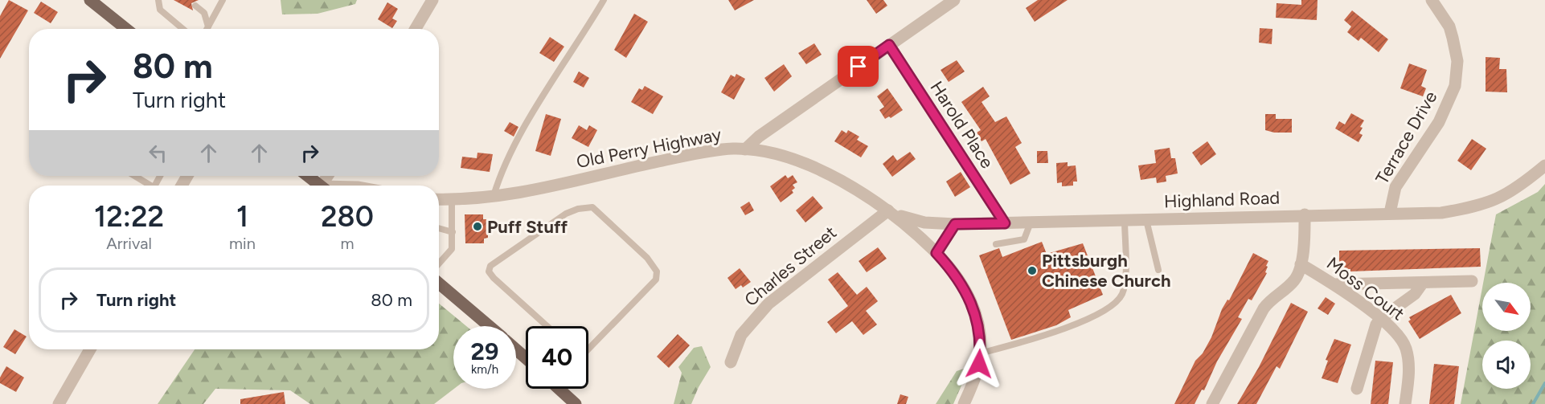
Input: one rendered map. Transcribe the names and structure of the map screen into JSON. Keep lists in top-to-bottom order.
{
  "streets": {
    "street": [
      "Harold Place",
      "Terrace Drive",
      "Old Perry Highway",
      "Highland Road",
      "Charles Street",
      "Moss Court"
    ]
  },
  "crossings": [
    ["Harold Place", "Highland Road"],
    ["Terrace Drive", "Highland Road"],
    ["Old Perry Highway", "Highland Road"],
    ["Old Perry Highway", "Charles Street"],
    ["Highland Road", "Charles Street"]
  ],
  "places": ["Puff Stuff", "Pittsburgh Chinese Church"],
  "north": "bottom right",
  "page": {
    "turn": ["80 m", "Turn right"],
    "eta": [
      "12:22",
      "Arrival",
      "1",
      "min",
      "280",
      "m"
    ],
    "list": [
      {
        "name": "Turn right",
        "value": "80 m"
      }
    ],
    "speed": "29 km/h",
    "limit": "40"
  }
}
